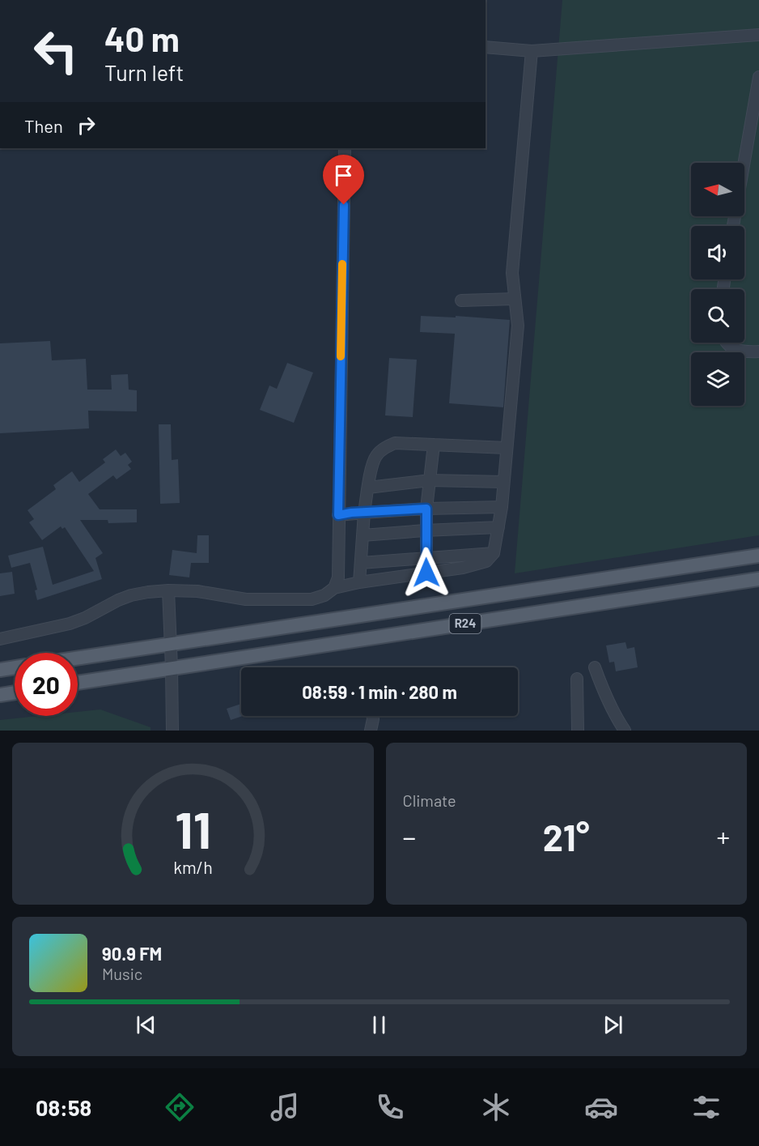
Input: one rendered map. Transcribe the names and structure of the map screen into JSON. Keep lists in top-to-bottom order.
{
  "streets": {
    "main road": ["R24"]
  },
  "north": "left",
  "page": {
    "turn": ["40 m", "Turn left"],
    "then": "Then",
    "limit": "20",
    "trip": "08:59 · 1 min · 280 m",
    "tile": "Climate",
    "heat": ["−", "21°", "+"],
    "song": ["90.9 FM", "Music"],
    "tabs": "08:58",
    "gauge": ["11", "km/h"]
  }
}
